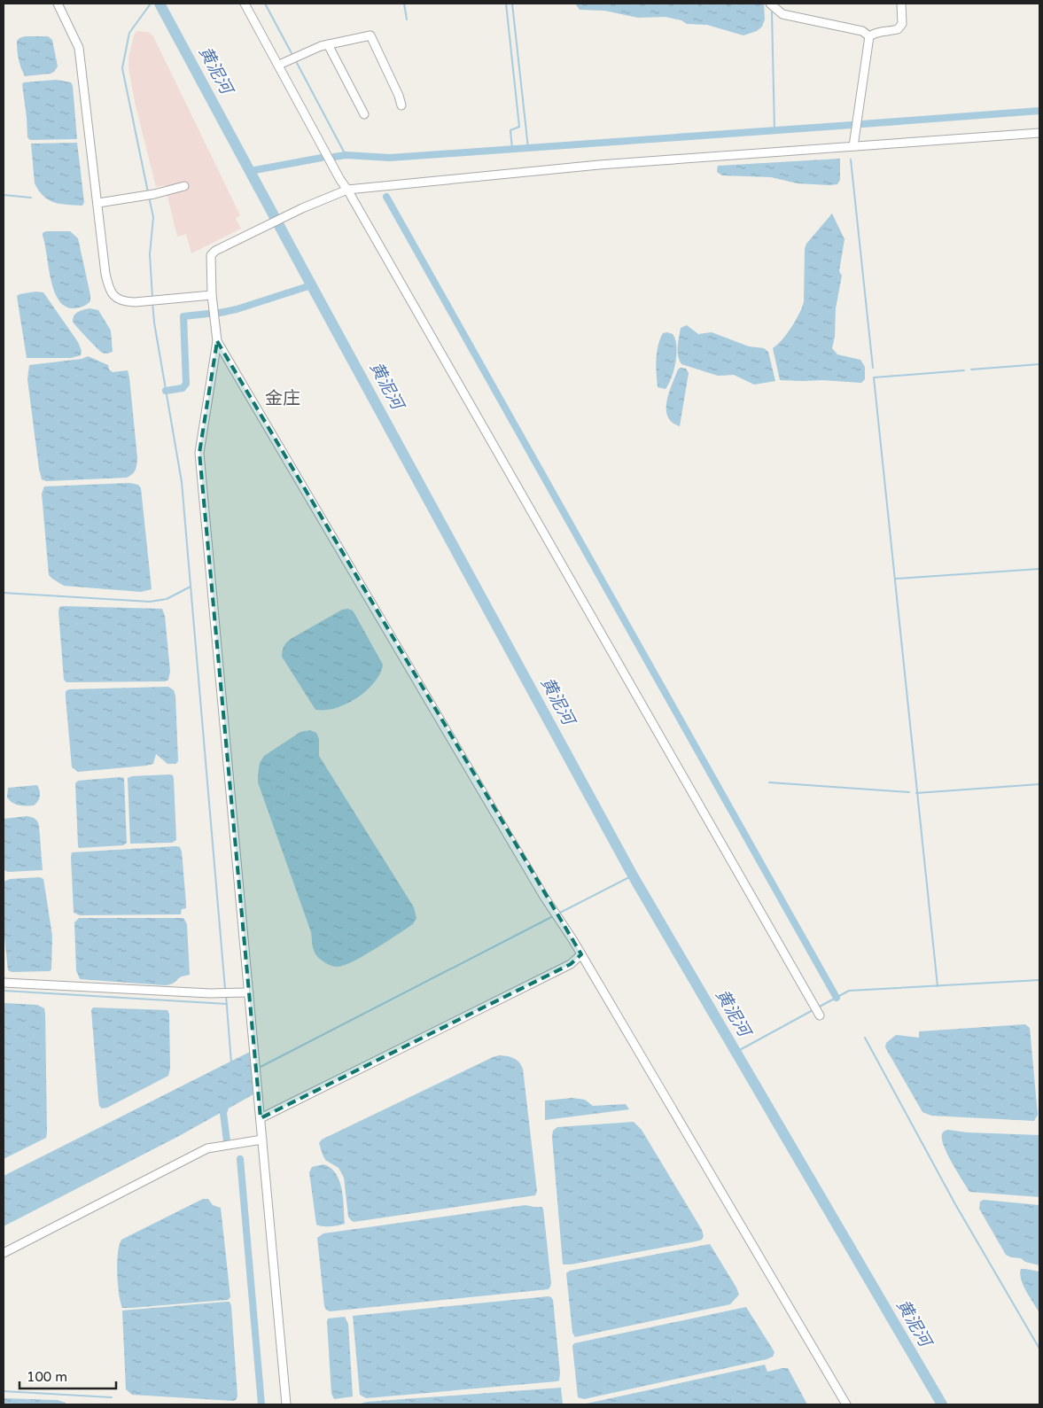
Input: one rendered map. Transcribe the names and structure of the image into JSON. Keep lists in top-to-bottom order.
{
  "districts": ["金庄"],
  "water": ["黄泥河"],
  "scale_bar": "100 m"
}
